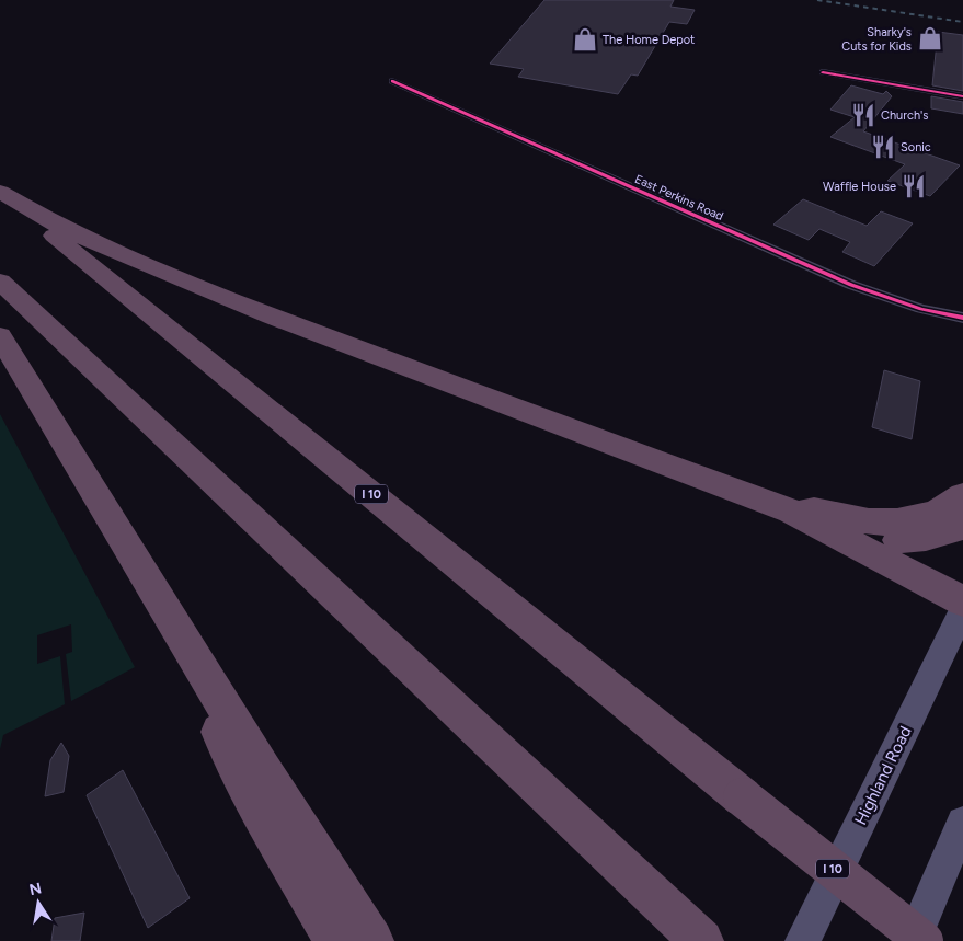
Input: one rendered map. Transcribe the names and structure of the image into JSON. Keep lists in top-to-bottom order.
{
  "streets": {
    "highway": ["I 10"],
    "main road": ["Highland Road"],
    "street": ["East Perkins Road"]
  },
  "places": {
    "shop": ["Sharky's Cuts for Kids", "The Home Depot"],
    "restaurant": ["Church's", "Sonic", "Waffle House"]
  },
  "north": "top"
}
